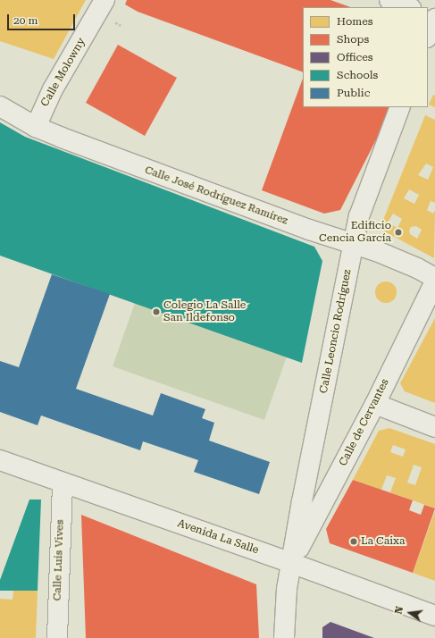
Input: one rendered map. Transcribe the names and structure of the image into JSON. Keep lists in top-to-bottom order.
{
  "streets": {
    "street": [
      "Calle Molowny",
      "Calle José Rodríguez Ramírez",
      "Calle Leoncio Rodríguez",
      "Calle de Cervantes",
      "Avenida La Salle",
      "Calle Luís Vives"
    ]
  },
  "crossings": [
    ["Calle Molowny", "Calle José Rodríguez Ramírez"],
    ["Calle José Rodríguez Ramírez", "Calle Leoncio Rodríguez"],
    ["Calle Leoncio Rodríguez", "Calle de Cervantes"],
    ["Calle Leoncio Rodríguez", "Avenida La Salle"],
    ["Calle de Cervantes", "Avenida La Salle"],
    ["Avenida La Salle", "Calle Luís Vives"]
  ],
  "places": ["Edificio Cencia García", "Colegio La Salle San Ildefonso", "La Caixa"],
  "legend": [
    "Homes",
    "Shops",
    "Offices",
    "Schools",
    "Public"
  ],
  "scale_bar": "20 m",
  "north": "left"
}
